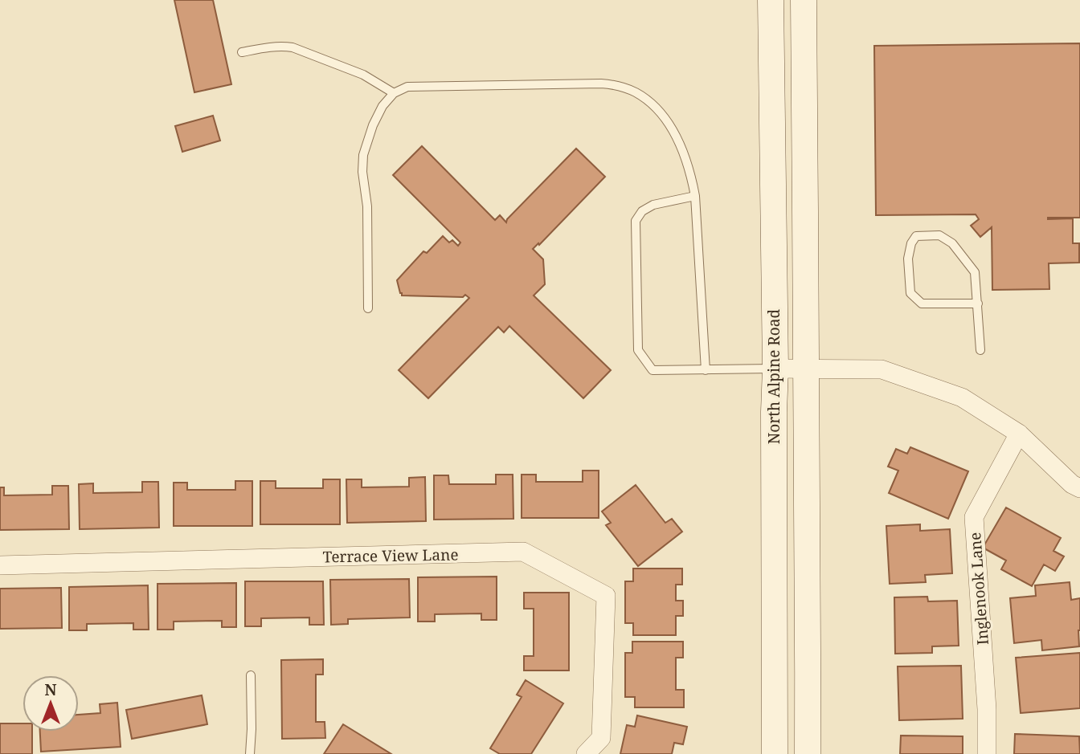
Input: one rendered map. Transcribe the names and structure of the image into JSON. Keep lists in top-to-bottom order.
{
  "streets": {
    "main road": ["North Alpine Road"],
    "street": ["Terrace View Lane", "Inglenook Lane"]
  },
  "north": "top"
}
